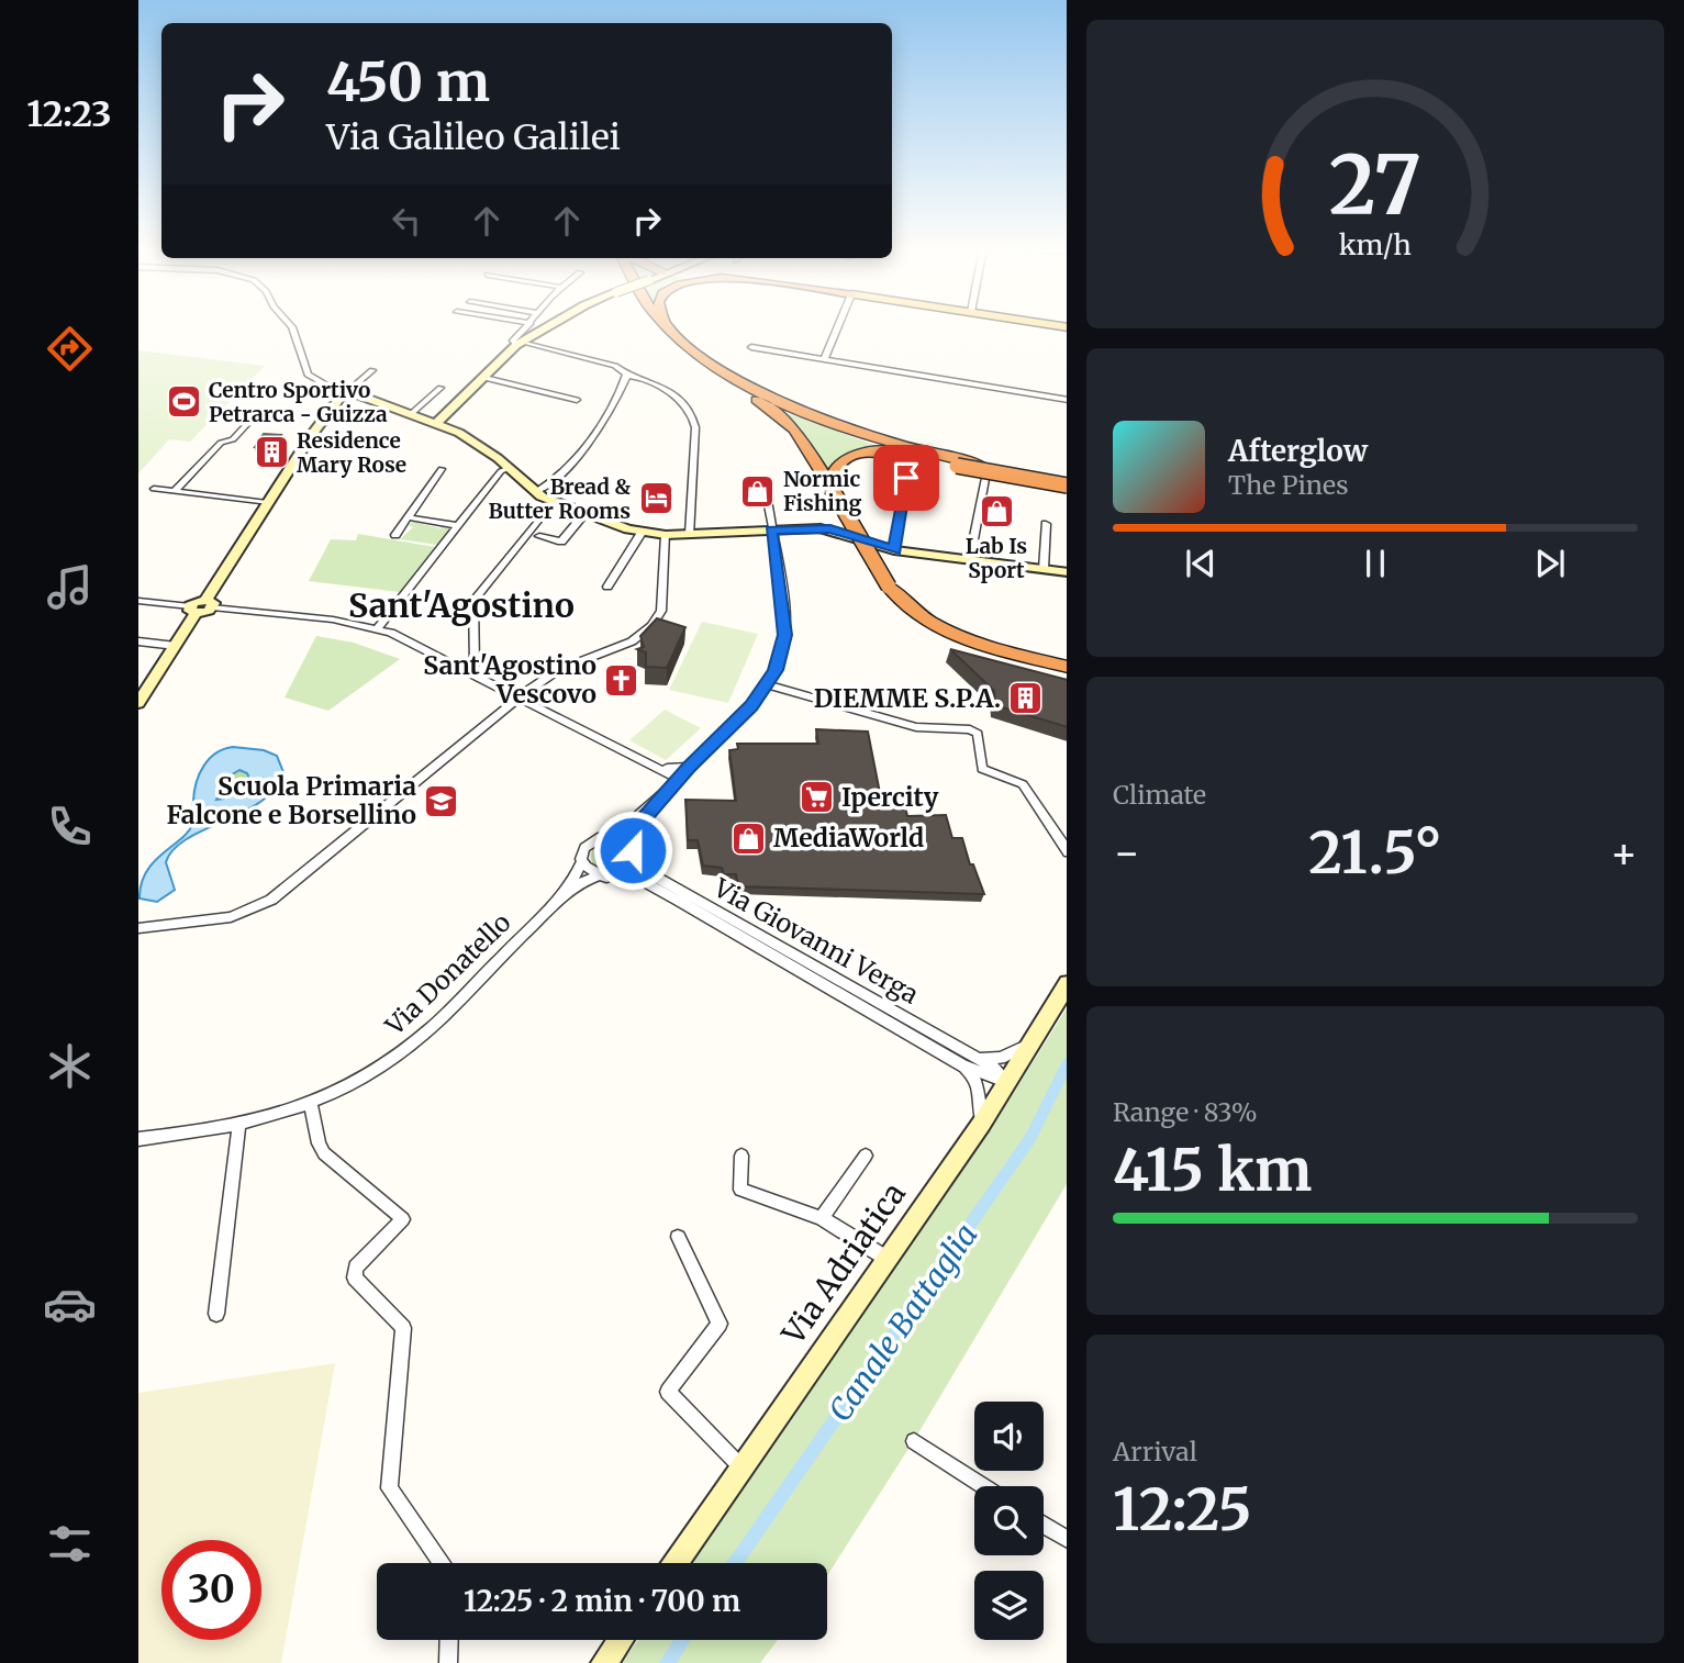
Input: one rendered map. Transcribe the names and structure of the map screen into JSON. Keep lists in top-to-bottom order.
{
  "streets": {
    "street": ["Via Giovanni Verga", "Via Donatello", "Via Adriatica"]
  },
  "crossings": [
    ["Via Giovanni Verga", "Via Donatello"],
    ["Via Giovanni Verga", "Via Adriatica"]
  ],
  "districts": ["Sant'Agostino"],
  "water": ["Canale Battaglia"],
  "places": {
    "sports": ["Centro Sportivo Petrarca - Guizza"],
    "building": ["Residence Mary Rose", "DIEMME S.P.A."],
    "shop": ["Normic Fishing", "Lab Is Sport", "MediaWorld"],
    "hotel": ["Bread & Butter Rooms"],
    "church": ["Sant'Agostino Vescovo"],
    "supermarket": ["Ipercity"],
    "school or university": ["Scuola Primaria Falcone e Borsellino"]
  },
  "page": {
    "tabs": "12:23",
    "turn": ["450 m", "Via Galileo Galilei"],
    "song": ["Afterglow", "The Pines"],
    "tile": [
      "Climate",
      ["Range · 83%", "415 km"],
      ["Arrival", "12:25"]
    ],
    "heat": ["−", "21.5°", "+"],
    "limit": "30",
    "trip": "12:25 · 2 min · 700 m",
    "gauge": ["27", "km/h"]
  }
}
